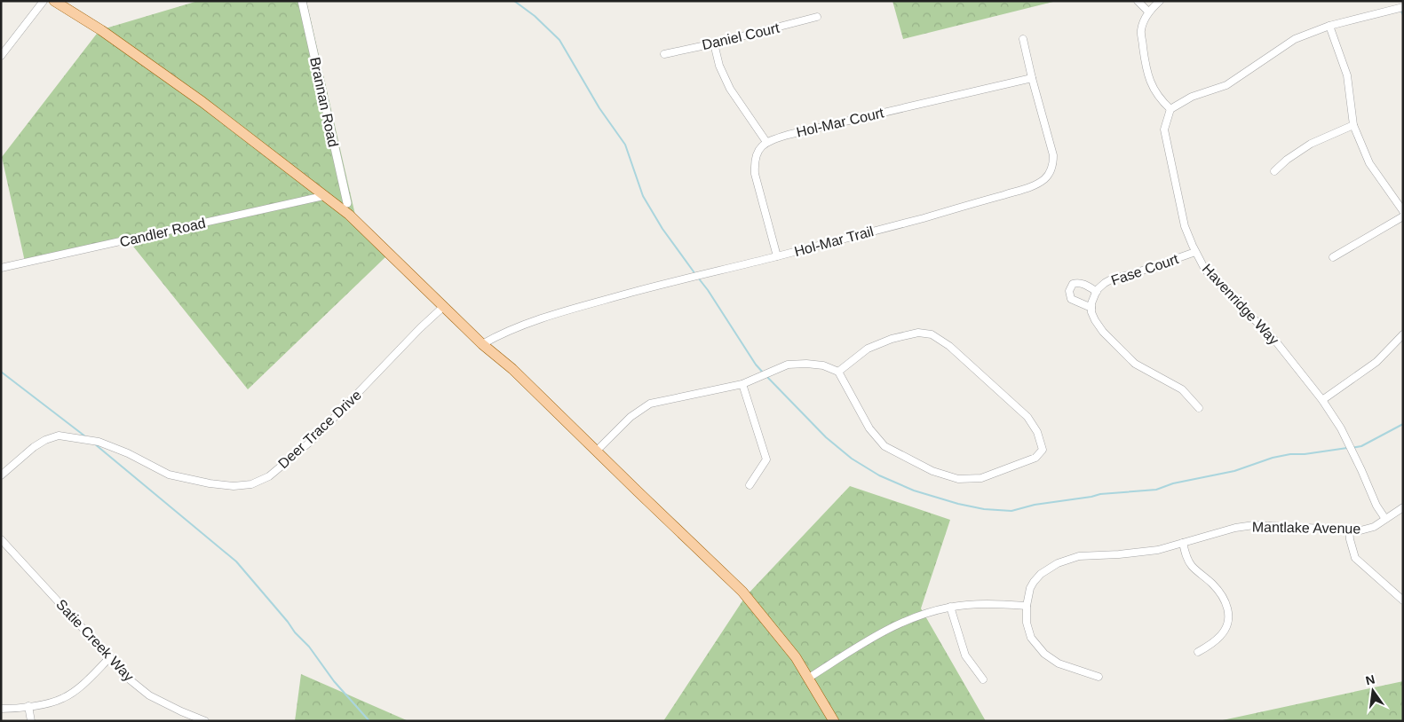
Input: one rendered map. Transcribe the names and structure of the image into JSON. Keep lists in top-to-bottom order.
{
  "streets": {
    "street": [
      "Daniel Court",
      "Brannan Road",
      "Hol-Mar Court",
      "Candler Road",
      "Hol-Mar Trail",
      "Fase Court",
      "Havenridge Way",
      "Deer Trace Drive",
      "Mantlake Avenue",
      "Satie Creek Way"
    ]
  },
  "crossings": [
    ["Hol-Mar Court", "Hol-Mar Trail"],
    ["Fase Court", "Havenridge Way"],
    ["Havenridge Way", "Mantlake Avenue"]
  ],
  "north": "top"
}
